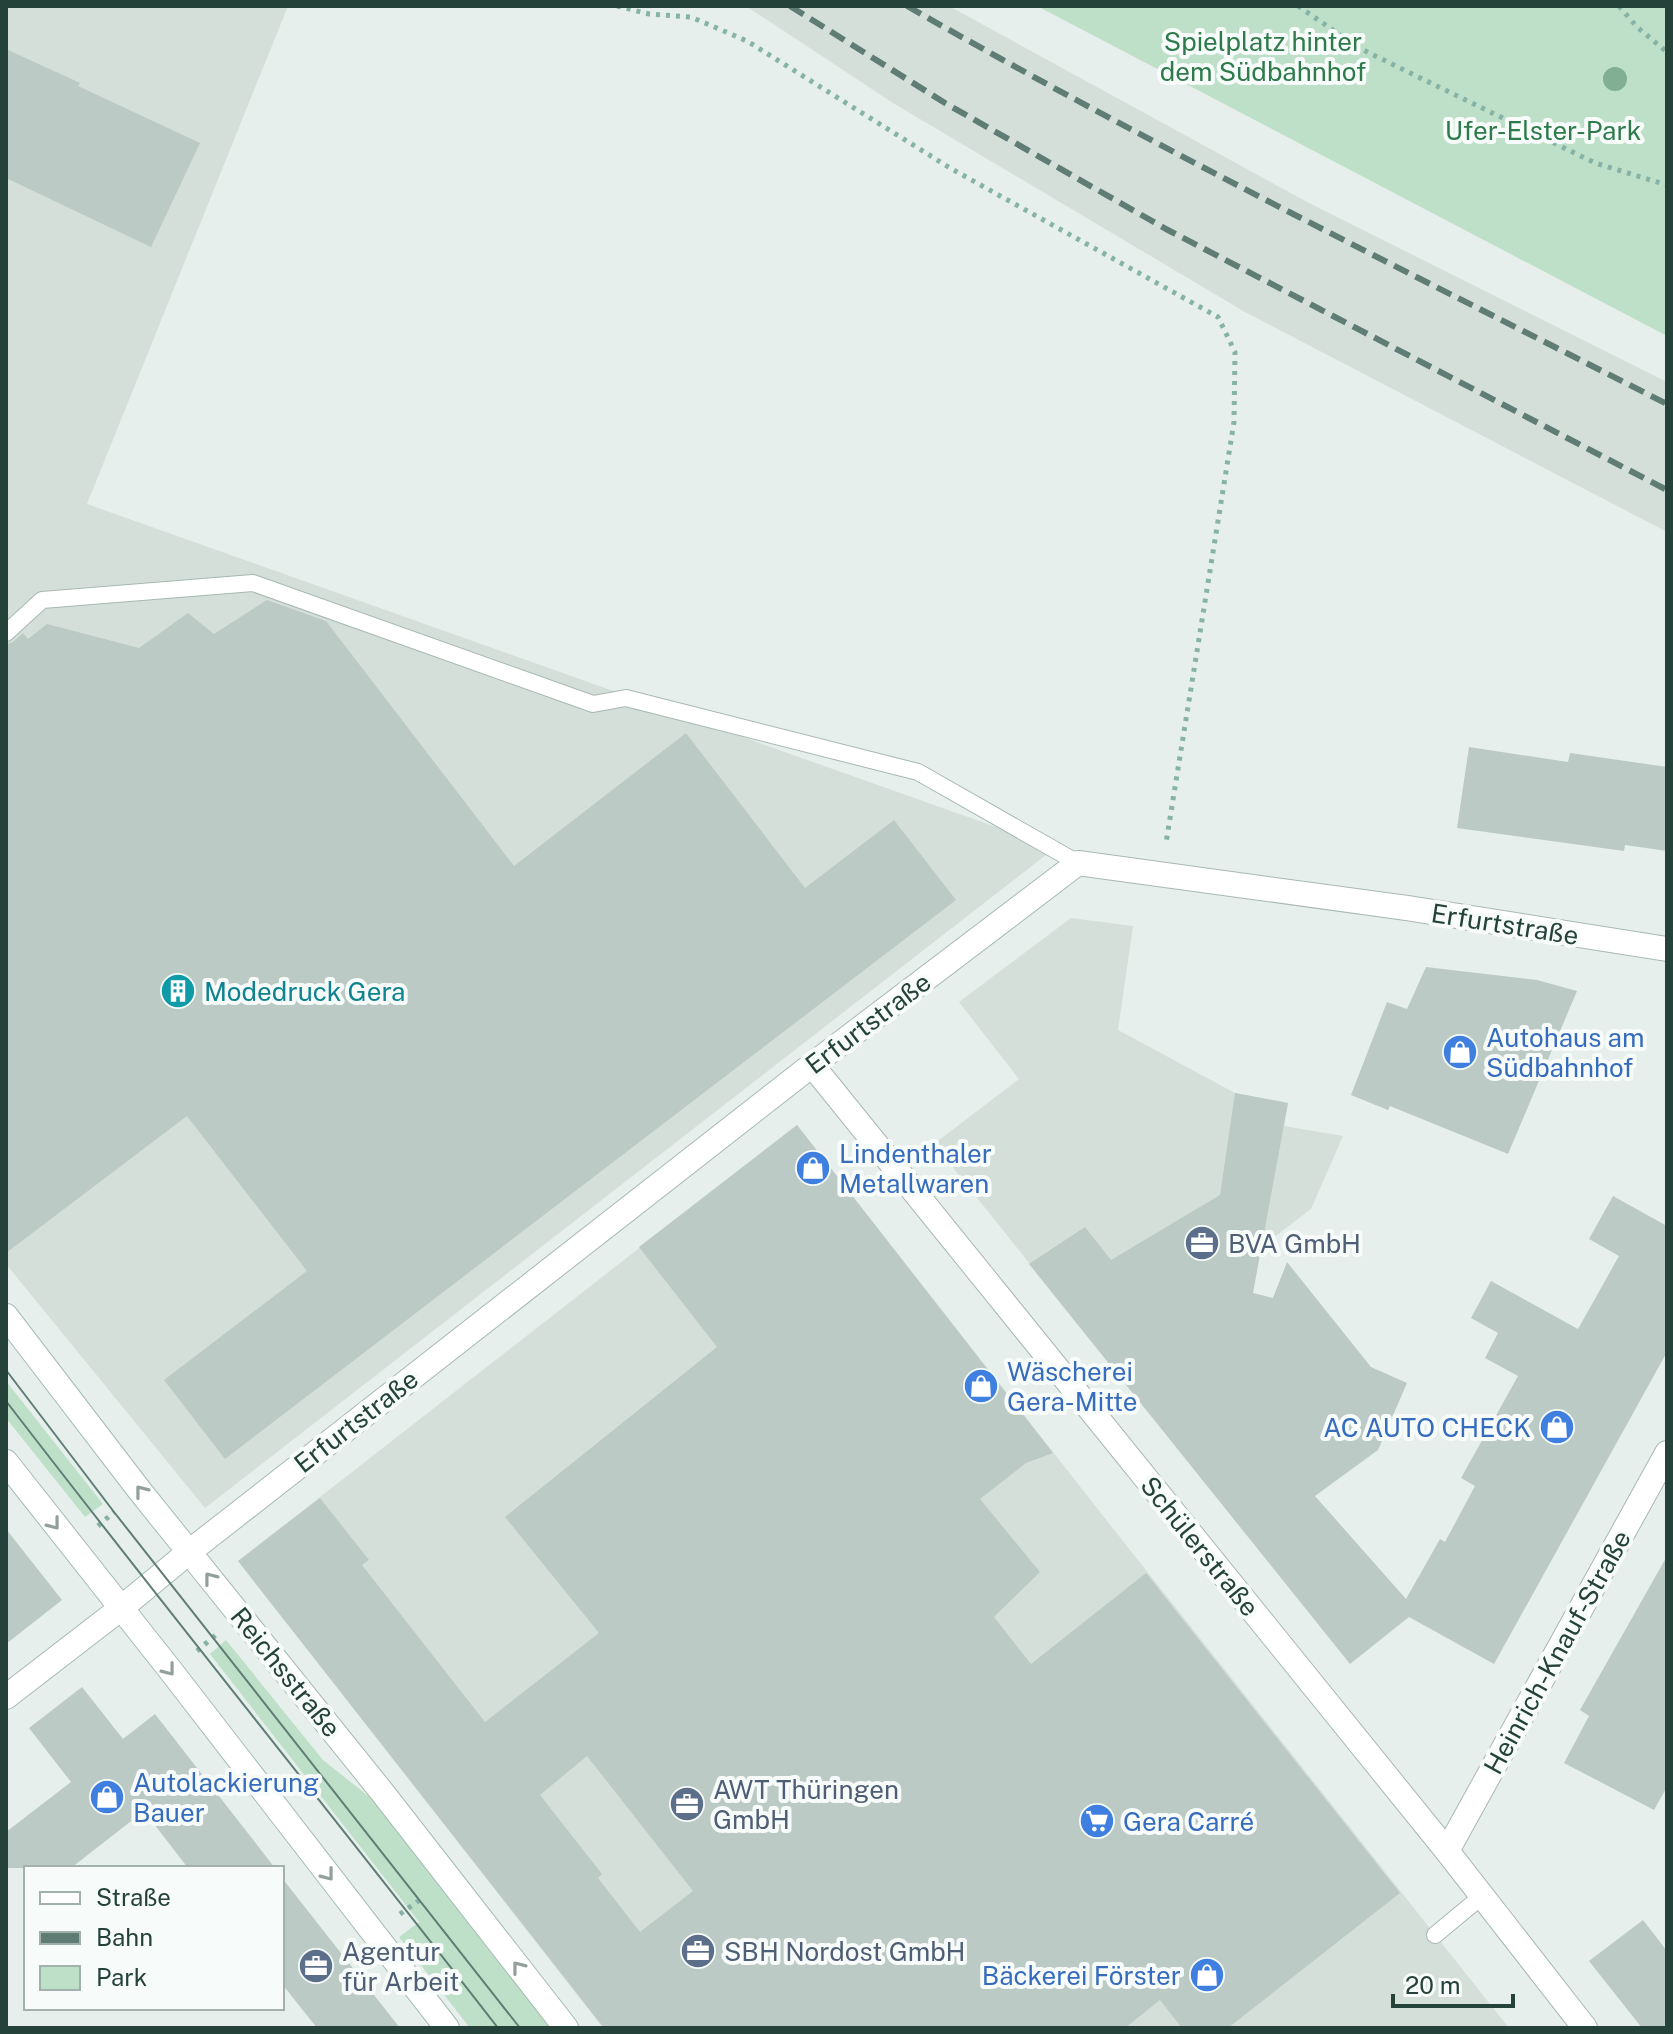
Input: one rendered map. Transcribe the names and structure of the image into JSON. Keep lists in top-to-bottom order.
{
  "streets": {
    "street": [
      "Erfurtstraße",
      "Schülerstraße",
      "Heinrich-Knauf-Straße",
      "Reichsstraße"
    ]
  },
  "crossings": [
    ["Erfurtstraße", "Schülerstraße"],
    ["Erfurtstraße", "Reichsstraße"],
    ["Schülerstraße", "Heinrich-Knauf-Straße"]
  ],
  "parks": ["Spielplatz hinter dem Südbahnhof", "Ufer-Elster-Park"],
  "places": {
    "building": ["Modedruck Gera"],
    "shop": [
      "Autohaus am Südbahnhof",
      "Lindenthaler Metallwaren",
      "Wäscherei Gera-Mitte",
      "AC AUTO CHECK",
      "Autolackierung Bauer",
      "Bäckerei Förster"
    ],
    "office": [
      "BVA GmbH",
      "AWT Thüringen GmbH",
      "SBH Nordost GmbH",
      "Agentur für Arbeit"
    ],
    "supermarket": ["Gera Carré"]
  },
  "legend": ["Straße", "Bahn", "Park"],
  "scale_bar": "20 m"
}
